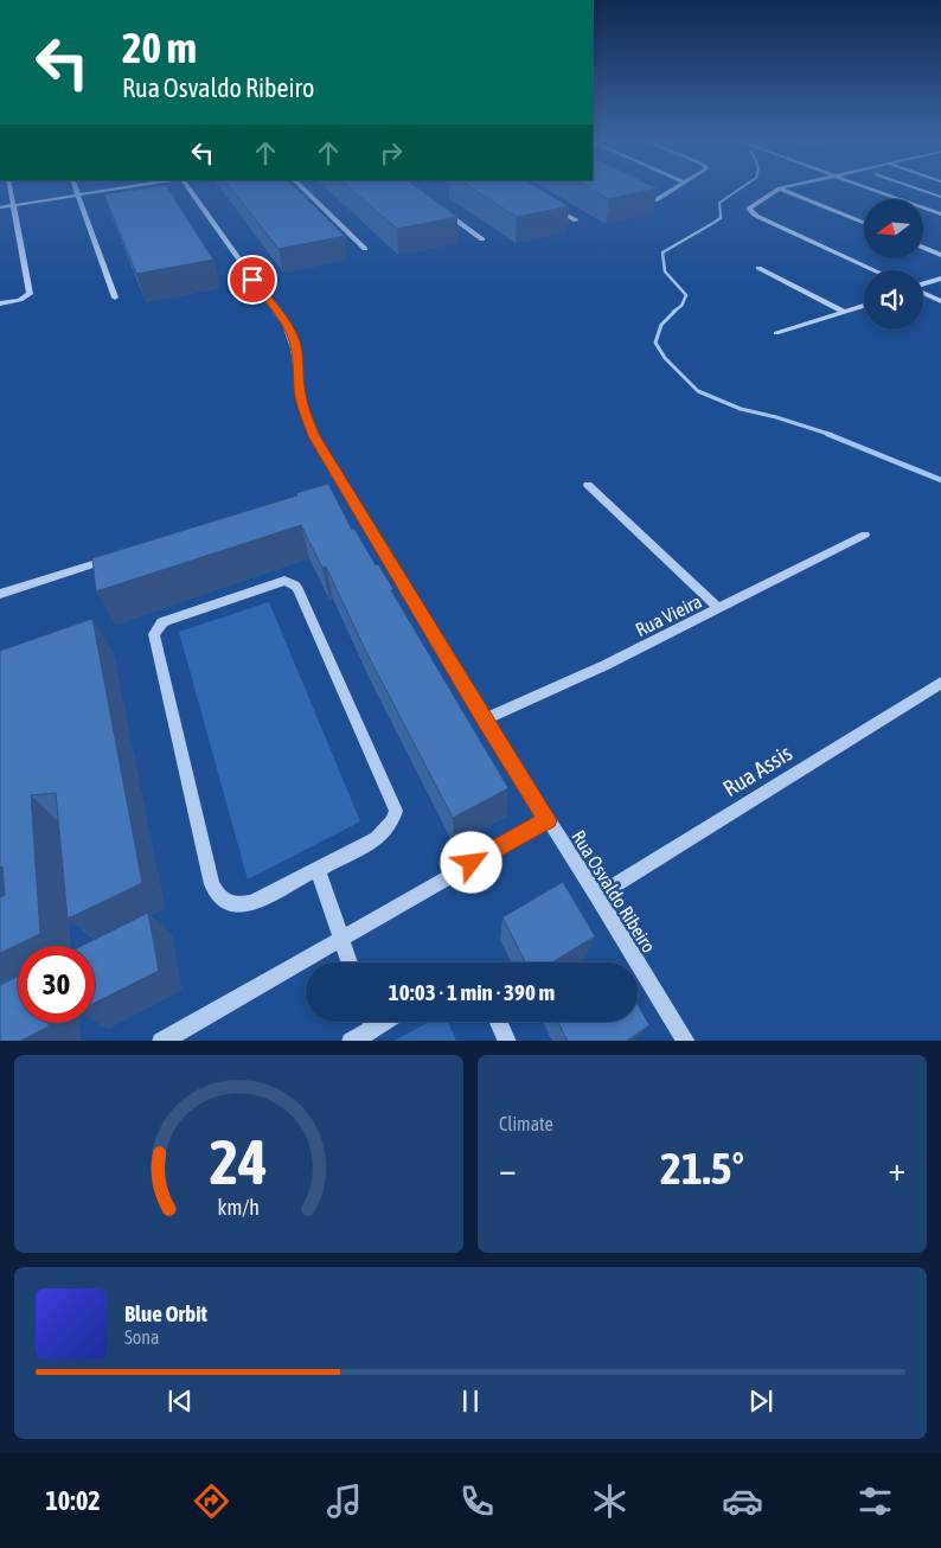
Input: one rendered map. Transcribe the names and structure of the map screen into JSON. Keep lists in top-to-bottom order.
{
  "streets": {
    "street": ["Rua Vieira", "Rua Assis", "Rua Osvaldo Ribeiro"]
  },
  "crossings": [
    ["Rua Vieira", "Rua Osvaldo Ribeiro"],
    ["Rua Assis", "Rua Osvaldo Ribeiro"]
  ],
  "north": "left",
  "page": {
    "turn": ["20 m", "Rua Osvaldo Ribeiro"],
    "limit": "30",
    "trip": "10:03 · 1 min · 390 m",
    "tile": "Climate",
    "heat": ["−", "21.5°", "+"],
    "song": ["Blue Orbit", "Sona"],
    "tabs": "10:02",
    "gauge": ["24", "km/h"]
  }
}
